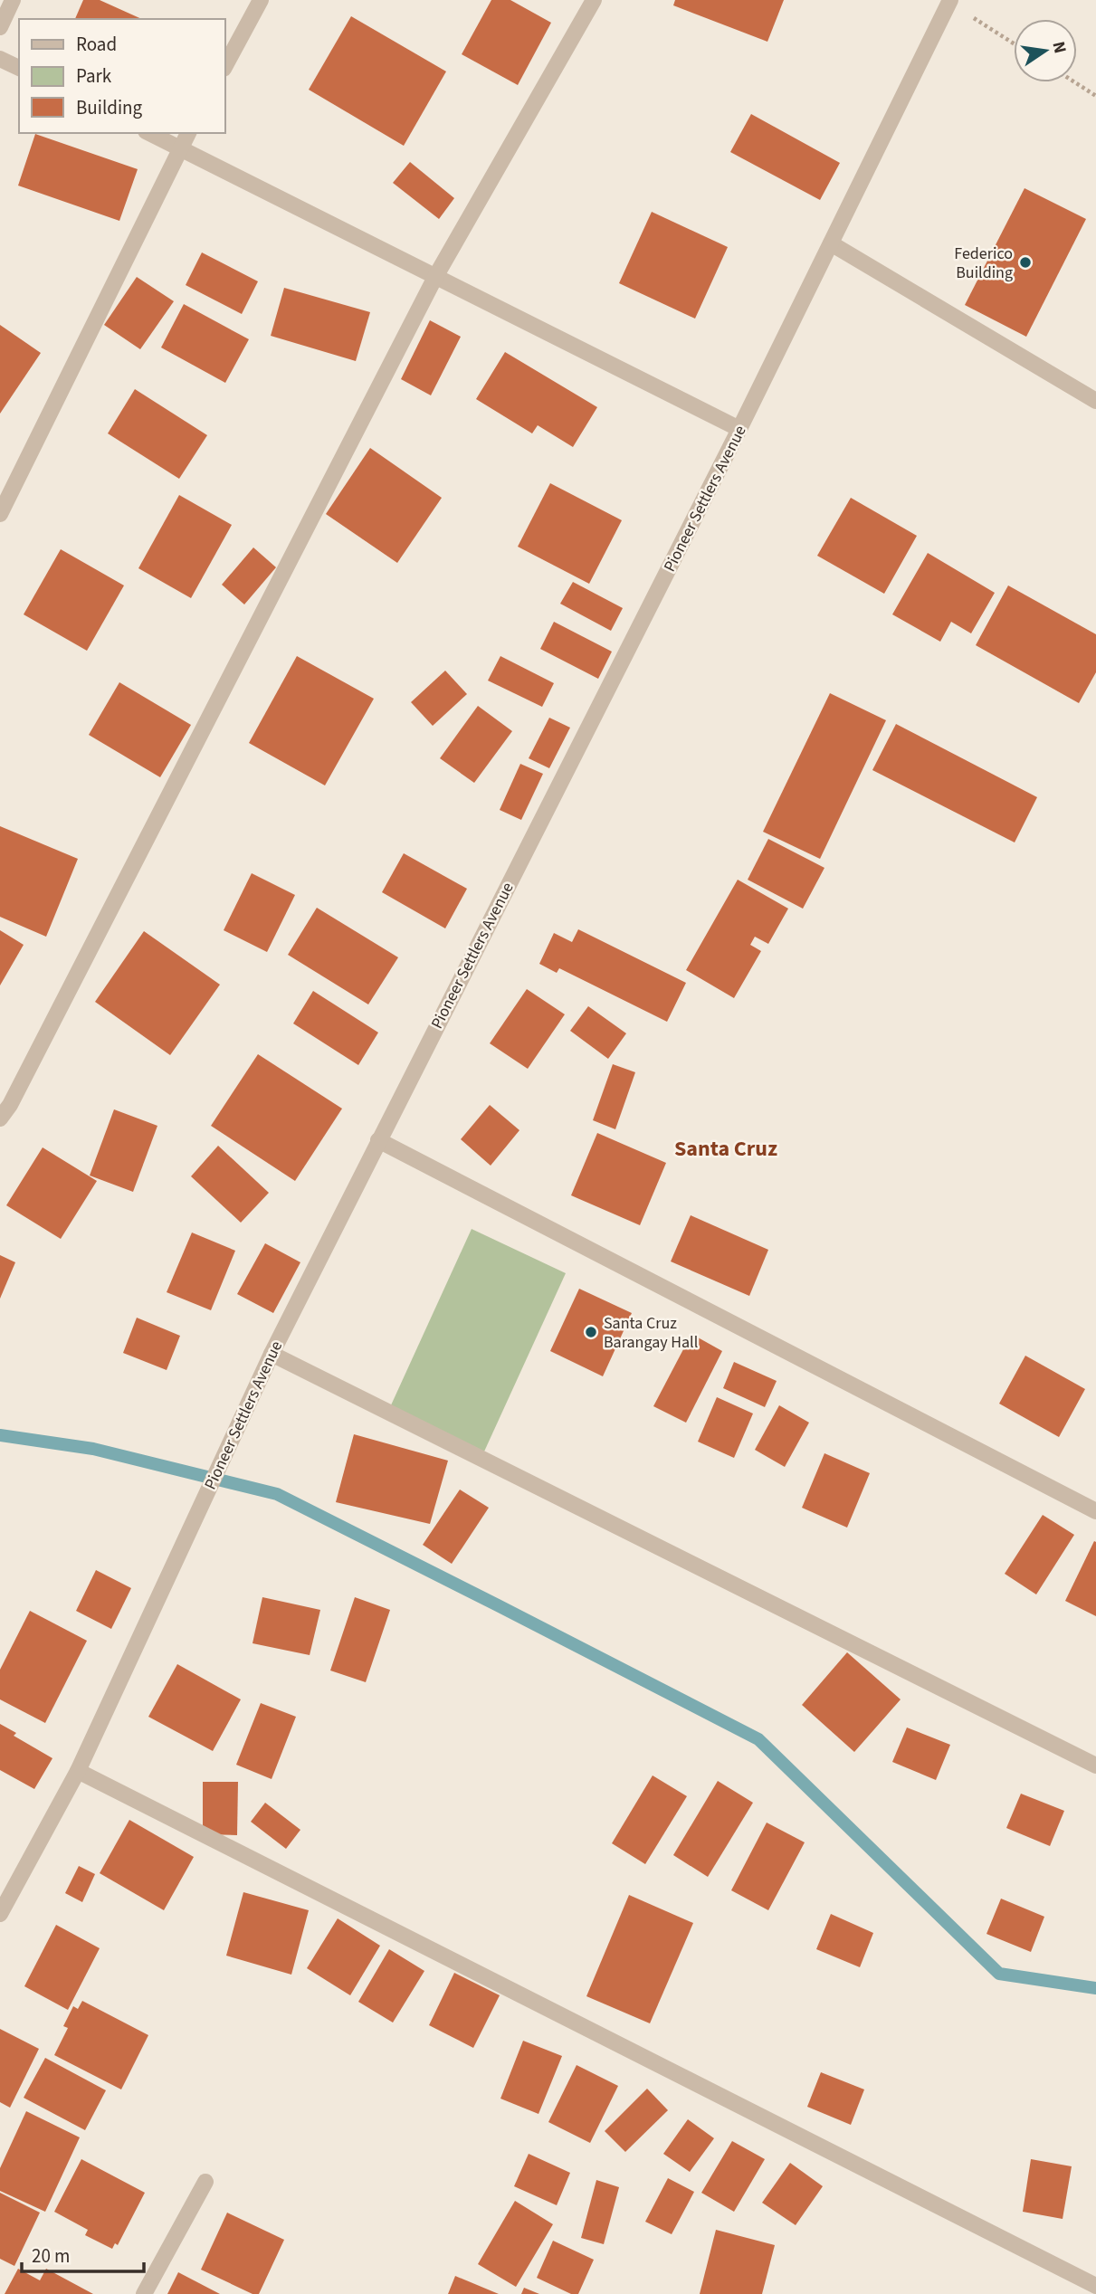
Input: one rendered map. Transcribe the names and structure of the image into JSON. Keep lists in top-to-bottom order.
{
  "streets": {
    "street": ["Pioneer Settlers Avenue"]
  },
  "districts": ["Santa Cruz"],
  "places": ["Federico Building", "Santa Cruz Barangay Hall"],
  "legend": ["Road", "Park", "Building"],
  "scale_bar": "20 m",
  "north": "right"
}
